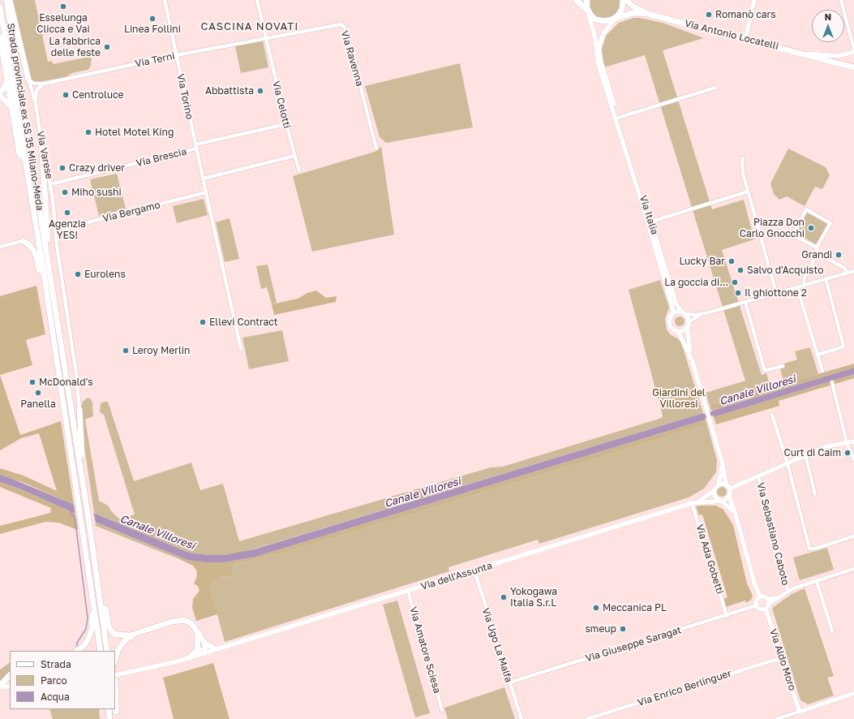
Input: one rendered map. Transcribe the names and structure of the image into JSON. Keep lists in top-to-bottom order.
{
  "streets": {
    "main road": ["Via Antonio Locatelli", "Strada provinciale ex SS 35 Milano-Meda"],
    "street": [
      "Via Ravenna",
      "Via Terni",
      "Via Torino",
      "Via Celotti",
      "Via Varese",
      "Via Brescia",
      "Via Bergamo",
      "Via Italia",
      "Via Sebastiano Caboto",
      "Via Ada Gobetti",
      "Via dell'Assunta",
      "Via Giuseppe Saragat",
      "Via Ugo La Malfa",
      "Via Amatore Sciesa",
      "Via Aldo Moro",
      "Via Enrico Berlinguer"
    ]
  },
  "crossings": [
    ["Via Antonio Locatelli", "Via Italia"],
    ["Via Ravenna", "Via Terni"],
    ["Via Ravenna", "Via Celotti"],
    ["Via Terni", "Via Torino"],
    ["Via Terni", "Via Celotti"],
    ["Via Torino", "Via Brescia"],
    ["Via Torino", "Via Bergamo"],
    ["Via Celotti", "Via Brescia"],
    ["Via Varese", "Via Brescia"],
    ["Via Varese", "Via Bergamo"],
    ["Via Ada Gobetti", "Via dell'Assunta"],
    ["Via Ada Gobetti", "Via Giuseppe Saragat"],
    ["Via dell'Assunta", "Via Ugo La Malfa"],
    ["Via dell'Assunta", "Via Amatore Sciesa"],
    ["Via Giuseppe Saragat", "Via Ugo La Malfa"],
    ["Via Giuseppe Saragat", "Via Aldo Moro"],
    ["Via Aldo Moro", "Via Enrico Berlinguer"]
  ],
  "districts": ["CASCINA NOVATI"],
  "water": ["Canale Villoresi"],
  "parks": ["Giardini del Villoresi"],
  "places": [
    "Esselunga Clicca e Vai",
    "Romanò cars",
    "Linea Follini",
    "La fabbrica delle feste",
    "Abbattista",
    "Centroluce",
    "Hotel Motel King",
    "Crazy driver",
    "Miho sushi",
    "Agenzia YES!",
    "Piazza Don Carlo Gnocchi",
    "Grandi",
    "Lucky Bar",
    "Salvo d'Acquisto",
    "Eurolens",
    "La goccia di...",
    "Il ghiottone 2",
    "Ellevi Contract",
    "Leroy Merlin",
    "McDonald's",
    "Panella",
    "Curt di Caim",
    "Yokogawa Italia S.r.L",
    "Meccanica PL",
    "smeup"
  ],
  "legend": ["Strada", "Parco", "Acqua"],
  "north": "top"
}
